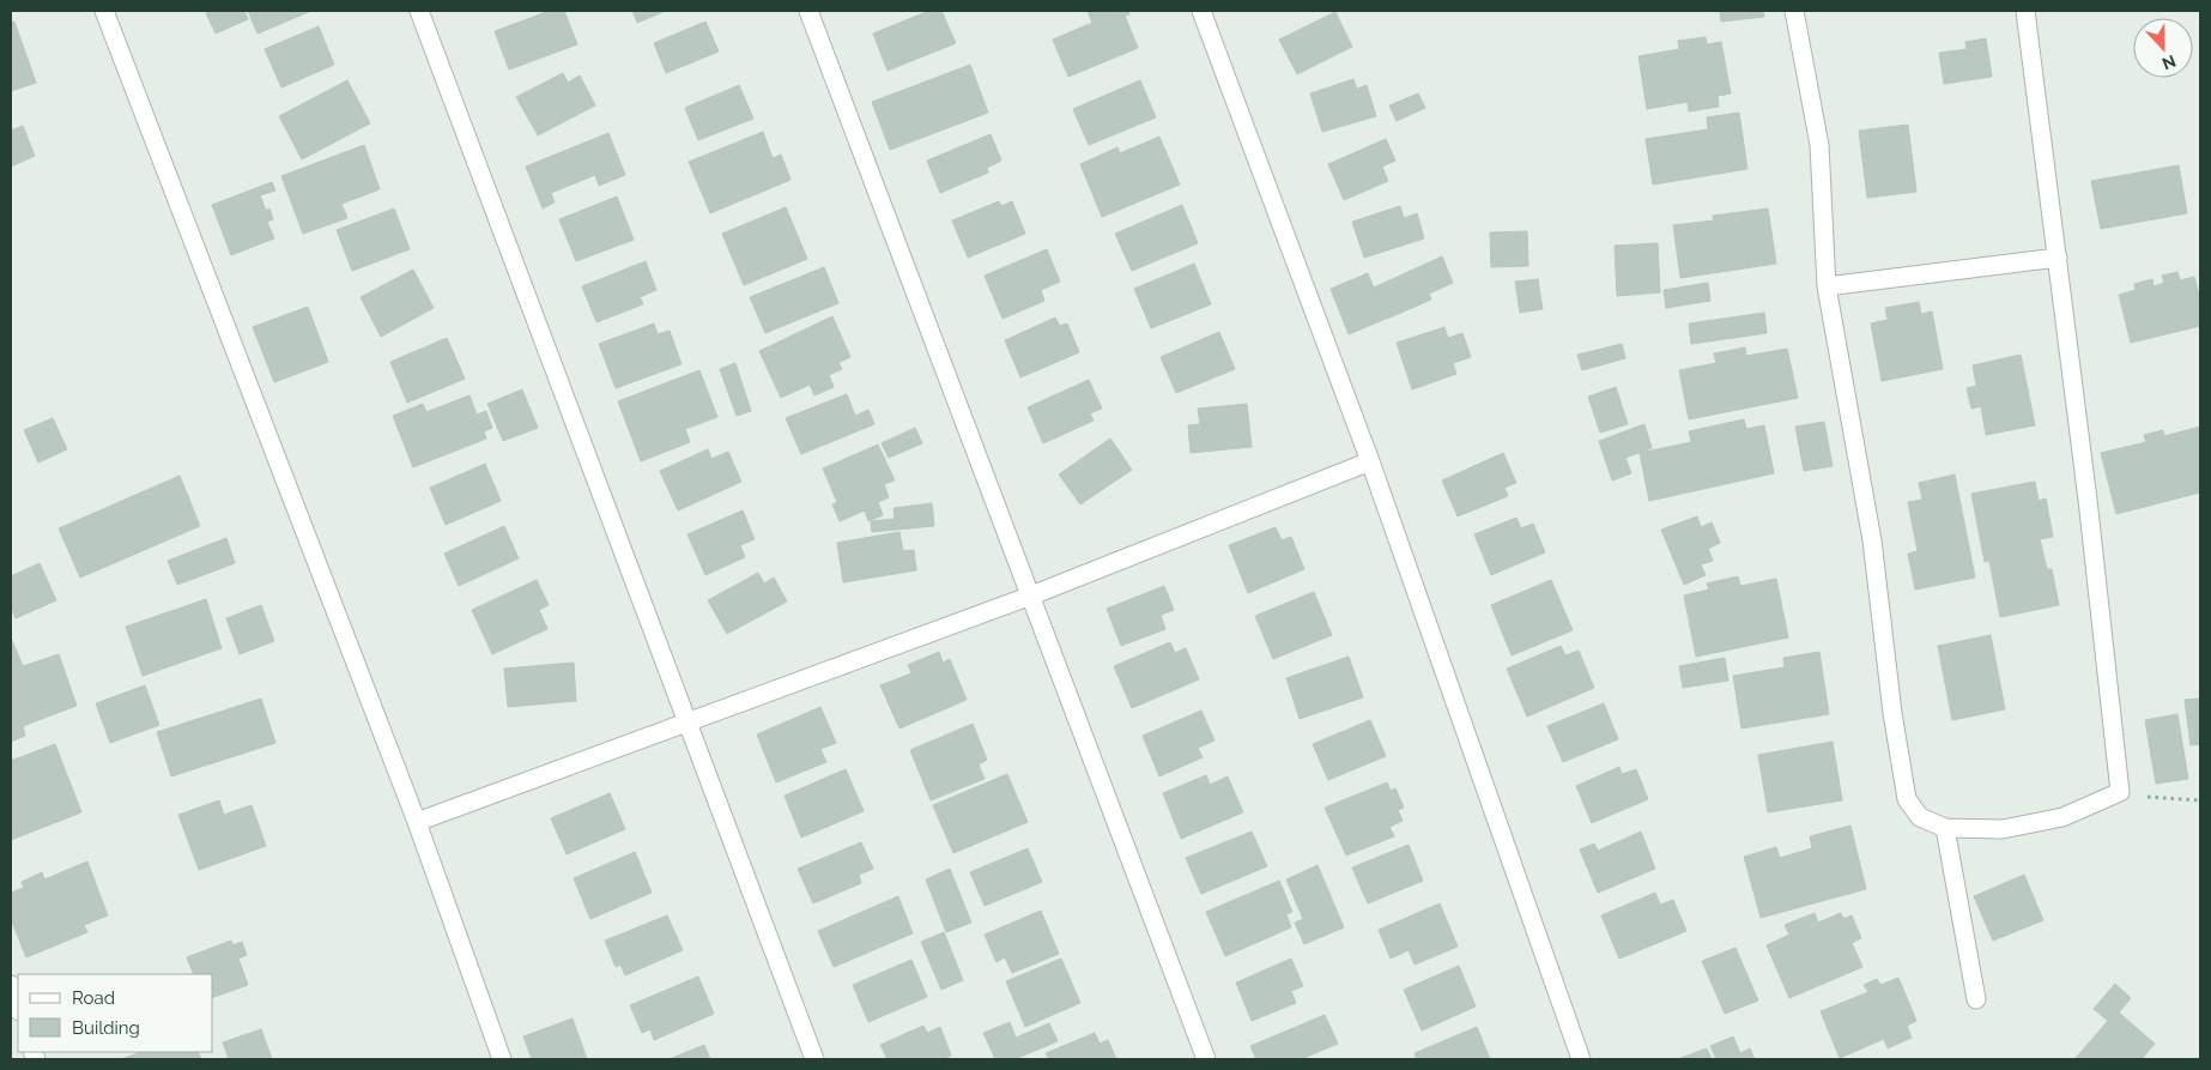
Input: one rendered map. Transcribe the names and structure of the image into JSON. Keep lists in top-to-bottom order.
{
  "legend": ["Road", "Building"],
  "north": "bottom"
}
